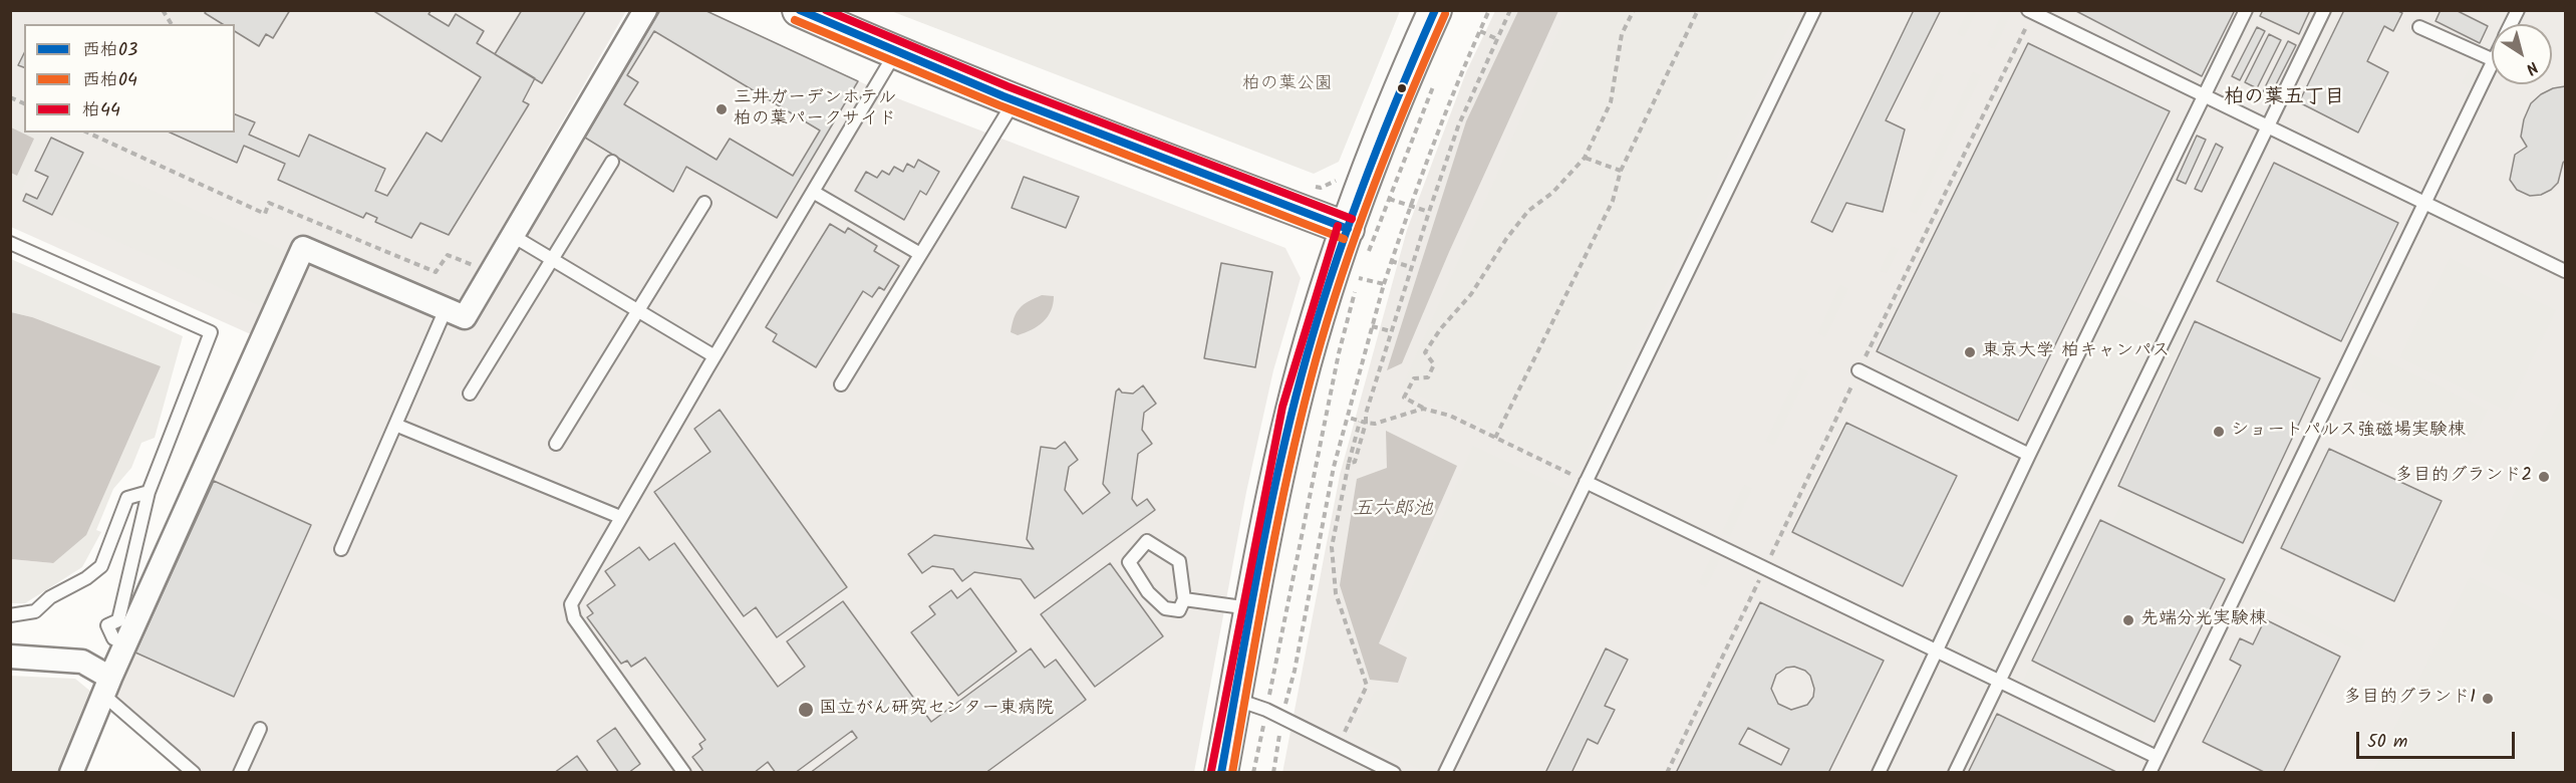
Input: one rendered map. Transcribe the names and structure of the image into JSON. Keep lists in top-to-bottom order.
{
  "districts": ["柏の葉五丁目"],
  "water": ["五六郎池"],
  "parks": ["柏の葉公園"],
  "places": [
    "三井ガーデンホテル 柏の葉パークサイド",
    "東京大学 柏キャンパス",
    "ショートパルス強磁場実験棟",
    "多目的グランド2",
    "先端分光実験棟",
    "多目的グランド1",
    "国立がん研究センター東病院"
  ],
  "lines": ["transit line 西柏03", "transit line 柏44", "transit line 西柏04"],
  "legend": ["西柏03", "西柏04", "柏44"],
  "scale_bar": "50 m",
  "north": "bottom right"
}
